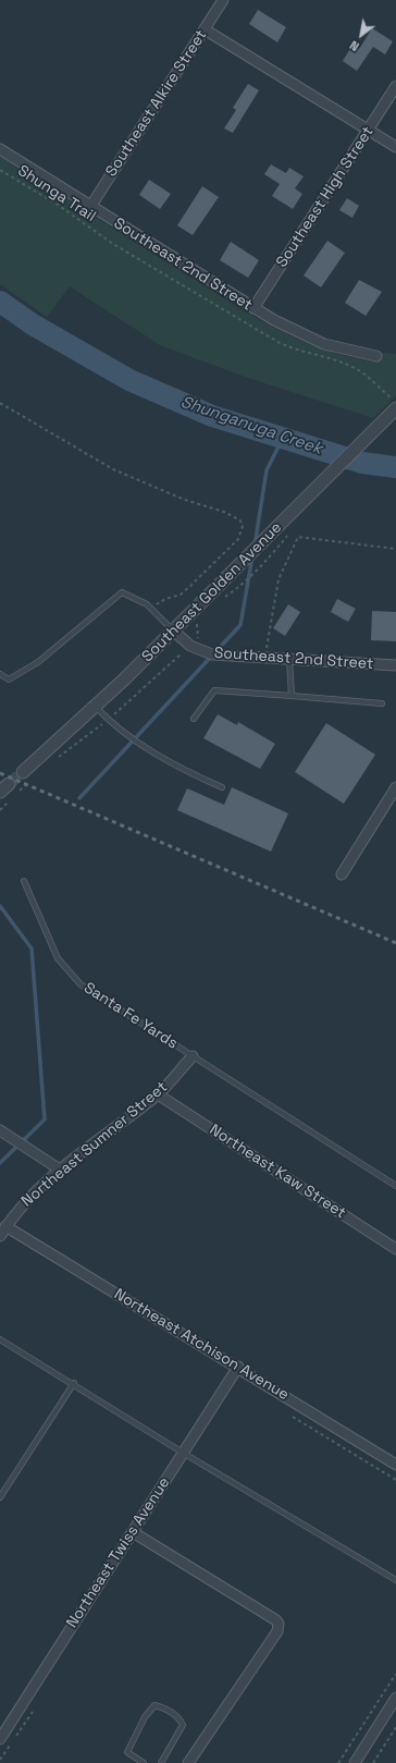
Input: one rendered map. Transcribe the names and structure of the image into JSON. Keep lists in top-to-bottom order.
{
  "streets": {
    "street": [
      "Southeast Alkire Street",
      "Southeast High Street",
      "Southeast 2nd Street",
      "Southeast Golden Avenue",
      "Northeast Sumner Street",
      "Northeast Kaw Street",
      "Northeast Atchison Avenue",
      "Northeast Twiss Avenue"
    ],
    "lane": ["Santa Fe Yards"],
    "path": ["Shunga Trail"]
  },
  "crossings": [
    ["Southeast Alkire Street", "Southeast 2nd Street"],
    ["Southeast High Street", "Southeast 2nd Street"],
    ["Southeast 2nd Street", "Southeast Golden Avenue"],
    ["Santa Fe Yards", "Northeast Sumner Street"],
    ["Northeast Sumner Street", "Northeast Kaw Street"],
    ["Northeast Sumner Street", "Northeast Atchison Avenue"],
    ["Northeast Atchison Avenue", "Northeast Twiss Avenue"]
  ],
  "water": ["Shunganuga Creek"],
  "north": "bottom left"
}
